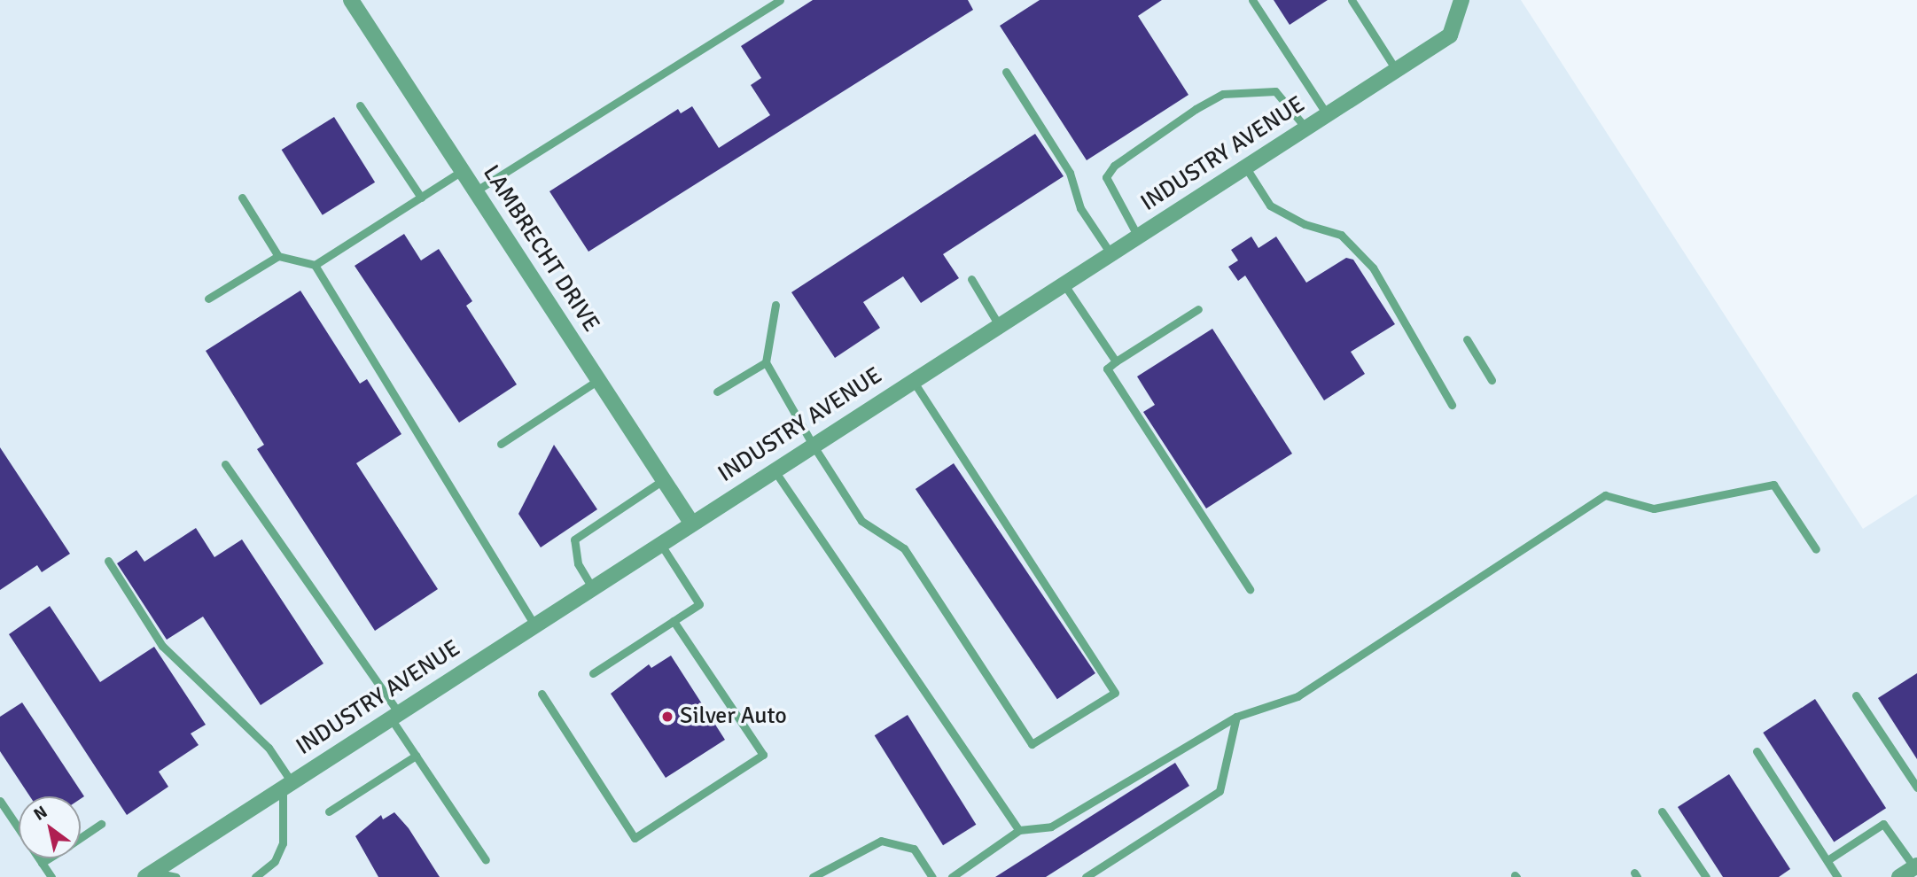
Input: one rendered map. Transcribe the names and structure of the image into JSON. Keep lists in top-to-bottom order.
{
  "streets": {
    "street": ["INDUSTRY AVENUE", "LAMBRECHT DRIVE"]
  },
  "crossings": [
    ["INDUSTRY AVENUE", "LAMBRECHT DRIVE"]
  ],
  "places": ["Silver Auto"],
  "north": "top left"
}
